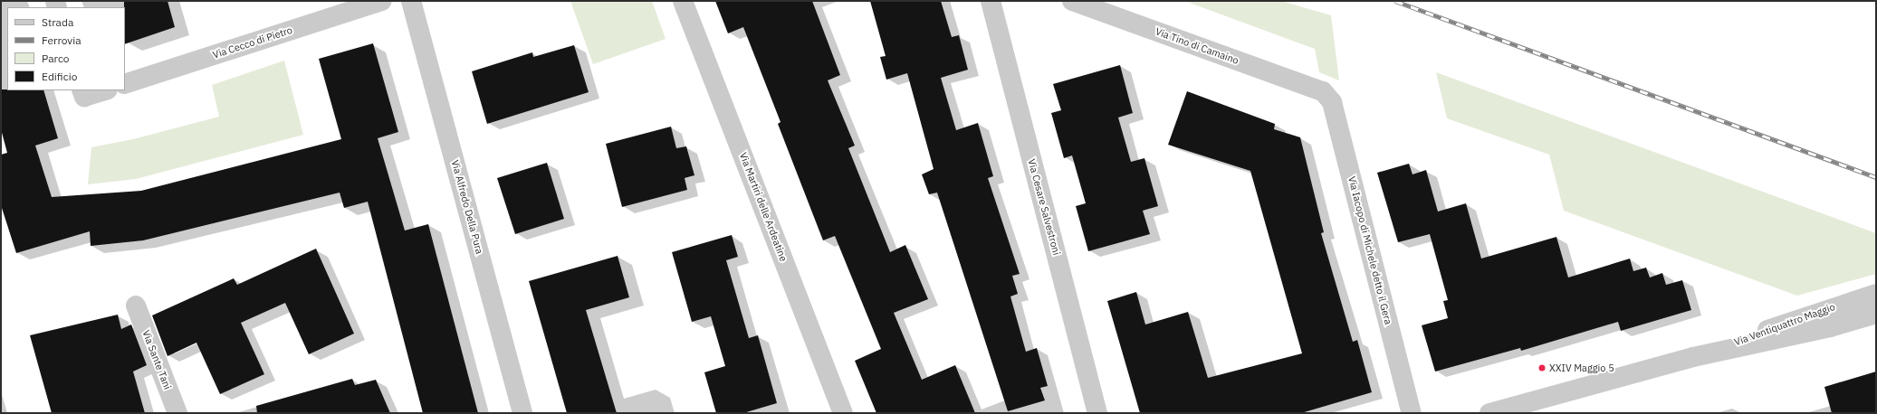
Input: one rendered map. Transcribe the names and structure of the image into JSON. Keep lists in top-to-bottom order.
{
  "streets": {
    "street": [
      "Via Cecco di Pietro",
      "Via Tino di Camaino",
      "Via Alfredo Della Pura",
      "Via Martiri delle Ardeatine",
      "Via Cesare Salvestroni",
      "Via Iacopo di Michele detto il Gera",
      "Via Ventiquattro Maggio",
      "Via Sante Tani"
    ]
  },
  "crossings": [
    ["Via Tino di Camaino", "Via Iacopo di Michele detto il Gera"]
  ],
  "places": ["XXIV Maggio 5"],
  "legend": [
    "Strada",
    "Ferrovia",
    "Parco",
    "Edificio"
  ]
}
